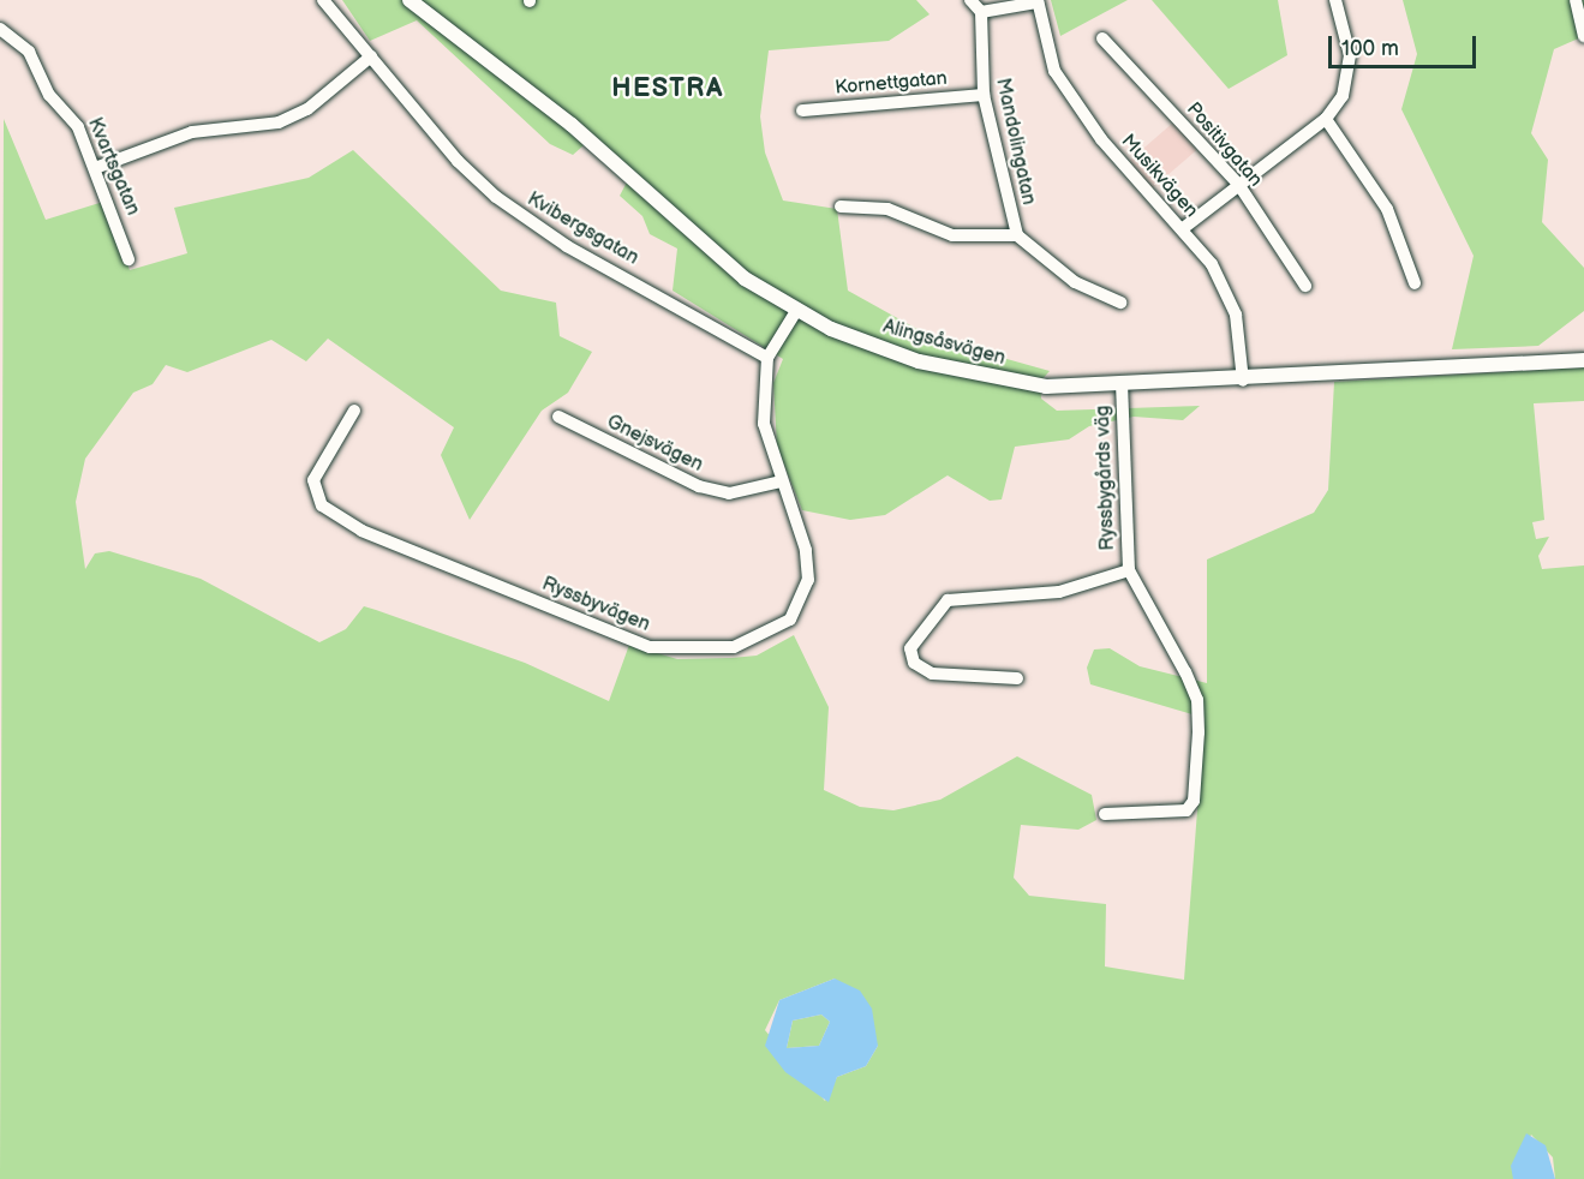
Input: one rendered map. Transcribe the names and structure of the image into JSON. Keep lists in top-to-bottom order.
{
  "streets": {
    "main road": ["Alingsåsvägen"],
    "street": [
      "Kornettgatan",
      "Mandolingatan",
      "Positivgatan",
      "Kvartsgatan",
      "Musikvägen",
      "Kvibergsgatan",
      "Gnejsvägen",
      "Ryssbygårds väg",
      "Ryssbyvägen"
    ]
  },
  "crossings": [
    ["Kornettgatan", "Mandolingatan"],
    ["Musikvägen", "Alingsåsvägen"],
    ["Kvibergsgatan", "Ryssbyvägen"],
    ["Alingsåsvägen", "Ryssbygårds väg"],
    ["Alingsåsvägen", "Ryssbyvägen"],
    ["Gnejsvägen", "Ryssbyvägen"]
  ],
  "districts": ["HESTRA"],
  "scale_bar": "100 m"
}
